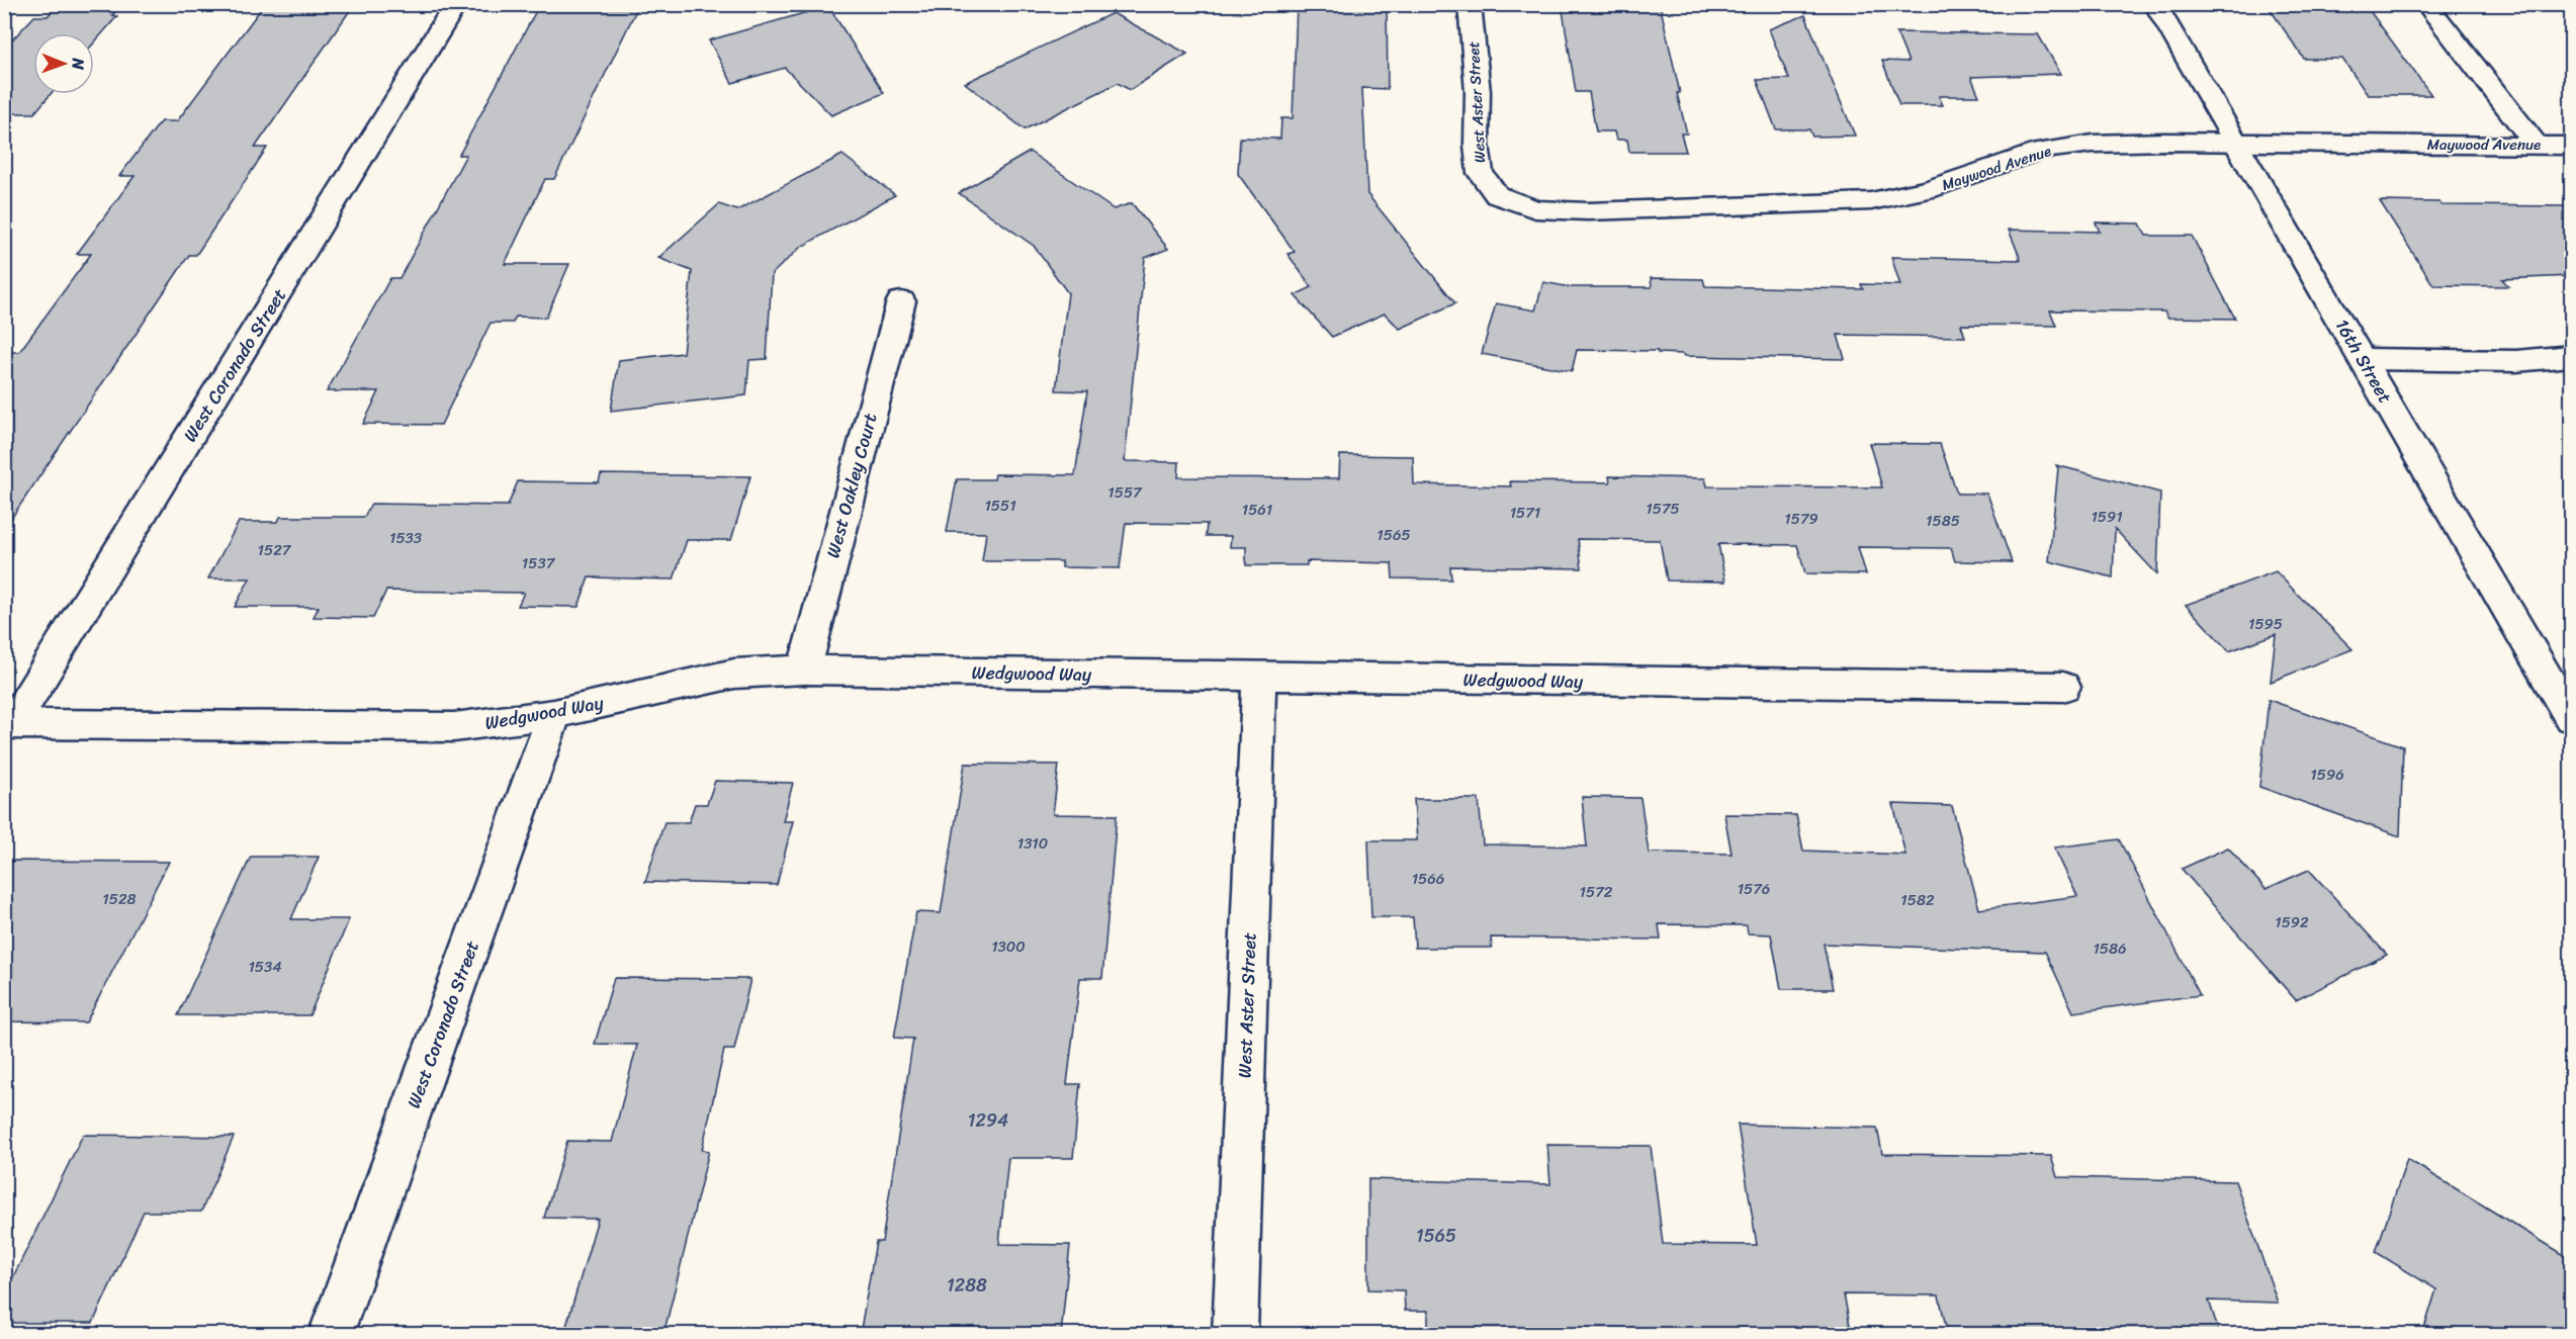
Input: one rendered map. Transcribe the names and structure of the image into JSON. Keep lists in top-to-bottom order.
{
  "streets": {
    "street": [
      "West Aster Street",
      "Maywood Avenue",
      "16th Street",
      "West Coronado Street",
      "West Oakley Court",
      "Wedgwood Way"
    ]
  },
  "crossings": [
    ["West Aster Street", "Maywood Avenue"],
    ["West Aster Street", "Wedgwood Way"],
    ["Maywood Avenue", "16th Street"],
    ["West Coronado Street", "Wedgwood Way"],
    ["West Oakley Court", "Wedgwood Way"]
  ],
  "house_numbers": [
    "1557",
    "1551",
    "1575",
    "1561",
    "1571",
    "1591",
    "1579",
    "1585",
    "1565",
    "1533",
    "1527",
    "1537",
    "1595",
    "1596",
    "1310",
    "1566",
    "1576",
    "1572",
    "1528",
    "1582",
    "1592",
    "1300",
    "1586",
    "1534",
    "1294",
    "1565",
    "1288"
  ],
  "north": "right"
}
